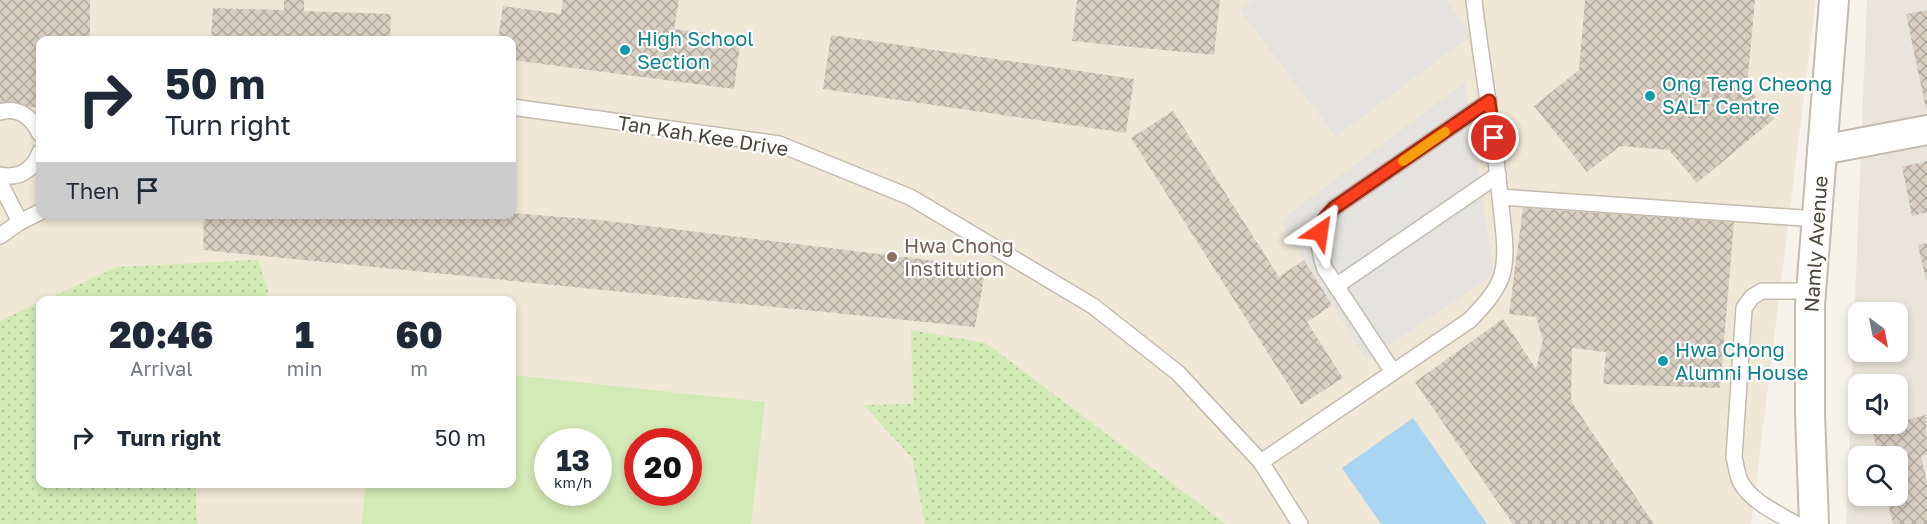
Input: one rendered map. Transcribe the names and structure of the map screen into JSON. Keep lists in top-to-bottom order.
{
  "streets": {
    "street": ["Namly Avenue"],
    "lane": ["Tan Kah Kee Drive"]
  },
  "places": [
    "High School Section",
    "Ong Teng Cheong SALT Centre",
    "Hwa Chong Institution",
    "Hwa Chong Alumni House"
  ],
  "north": "bottom right",
  "page": {
    "turn": ["50 m", "Turn right"],
    "then": "Then",
    "eta": [
      "20:46",
      "Arrival",
      "1",
      "min",
      "60",
      "m"
    ],
    "list": [
      {
        "name": "Turn right",
        "value": "50 m"
      }
    ],
    "speed": "13 km/h",
    "limit": "20"
  }
}
